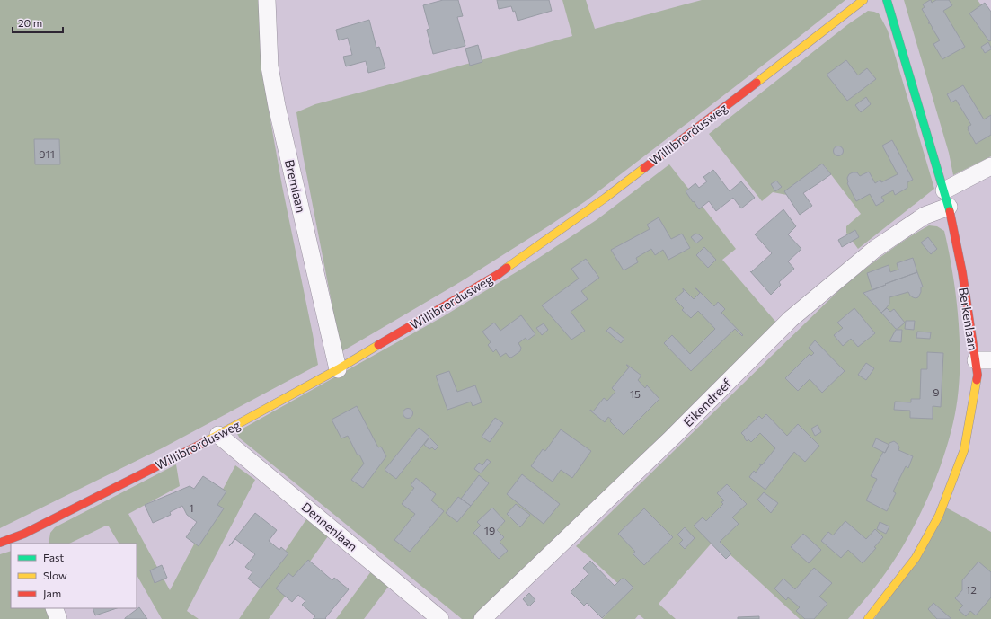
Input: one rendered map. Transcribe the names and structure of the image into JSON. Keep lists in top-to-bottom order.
{
  "streets": {
    "street": [
      "Willibrordusweg",
      "Bremlaan",
      "Berkenlaan",
      "Eikendreef",
      "Dennenlaan"
    ]
  },
  "crossings": [
    ["Willibrordusweg", "Bremlaan"],
    ["Willibrordusweg", "Dennenlaan"],
    ["Berkenlaan", "Eikendreef"]
  ],
  "house_numbers": [
    "911",
    "9",
    "15",
    "1",
    "19",
    "12"
  ],
  "legend": ["Fast", "Slow", "Jam"],
  "scale_bar": "20 m"
}
